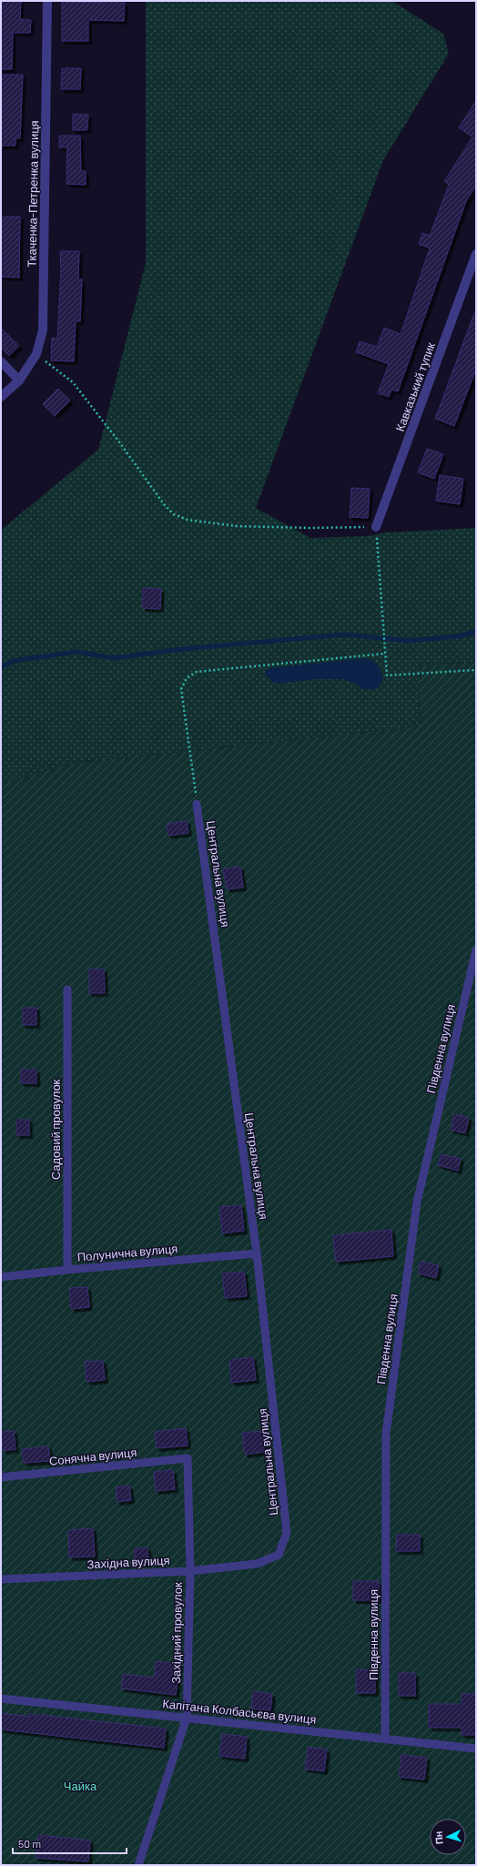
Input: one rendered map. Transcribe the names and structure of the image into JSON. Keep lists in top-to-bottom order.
{
  "streets": {
    "street": ["Ткаченка-Петренка вулиця", "Кавказький тупик"],
    "lane": [
      "Центральна вулиця",
      "Південна вулиця",
      "Садовий провулок",
      "Полунична вулиця",
      "Сонячна вулиця",
      "Західна вулиця",
      "Західний провулок",
      "Капітана Колбасьєва вулиця"
    ]
  },
  "crossings": [
    ["Центральна вулиця", "Полунична вулиця"],
    ["Центральна вулиця", "Західна вулиця"],
    ["Південна вулиця", "Капітана Колбасьєва вулиця"],
    ["Садовий провулок", "Полунична вулиця"],
    ["Сонячна вулиця", "Західний провулок"],
    ["Західна вулиця", "Західний провулок"],
    ["Західний провулок", "Капітана Колбасьєва вулиця"]
  ],
  "parks": ["Чайка"],
  "scale_bar": "50 m",
  "north": "left"
}
